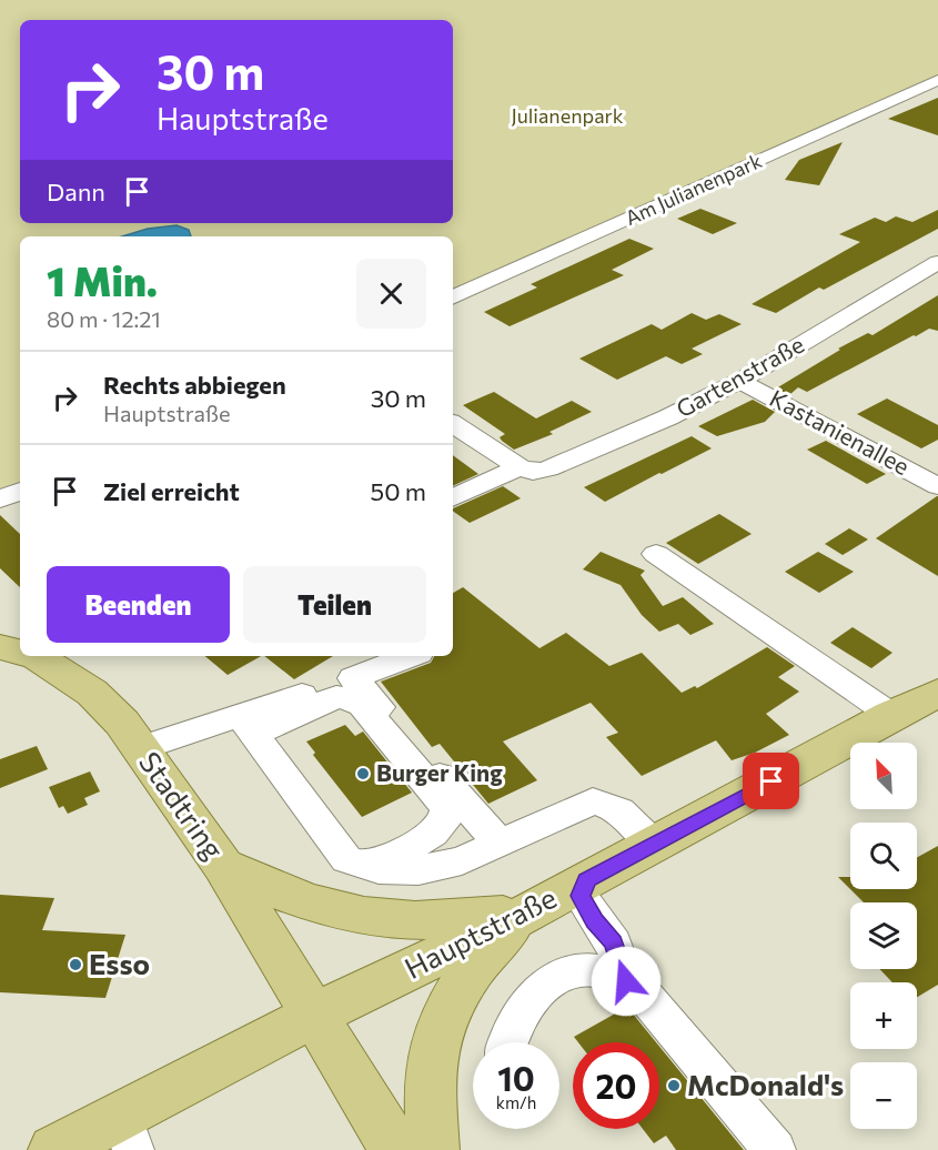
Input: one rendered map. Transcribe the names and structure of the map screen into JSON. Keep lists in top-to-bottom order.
{
  "streets": {
    "main road": ["Stadtring", "Hauptstraße"],
    "street": ["Am Julianenpark", "Gartenstraße", "Kastanienallee"]
  },
  "crossings": [
    ["Gartenstraße", "Kastanienallee"],
    ["Stadtring", "Hauptstraße"]
  ],
  "parks": ["Julianenpark"],
  "places": ["Burger King", "Esso", "McDonald's"],
  "north": "top left",
  "page": {
    "turn": ["30 m", "Hauptstraße"],
    "then": "Dann",
    "heading": ["1 Min.", "80 m · 12:21"],
    "list": [
      {
        "name": "Rechts abbiegen",
        "note": "Hauptstraße",
        "value": "30 m"
      },
      {
        "name": "Ziel erreicht",
        "value": "50 m"
      }
    ],
    "buttons": ["Beenden", "Teilen"],
    "map_buttons": ["+", "−"],
    "speed": "10 km/h",
    "limit": "20"
  }
}
